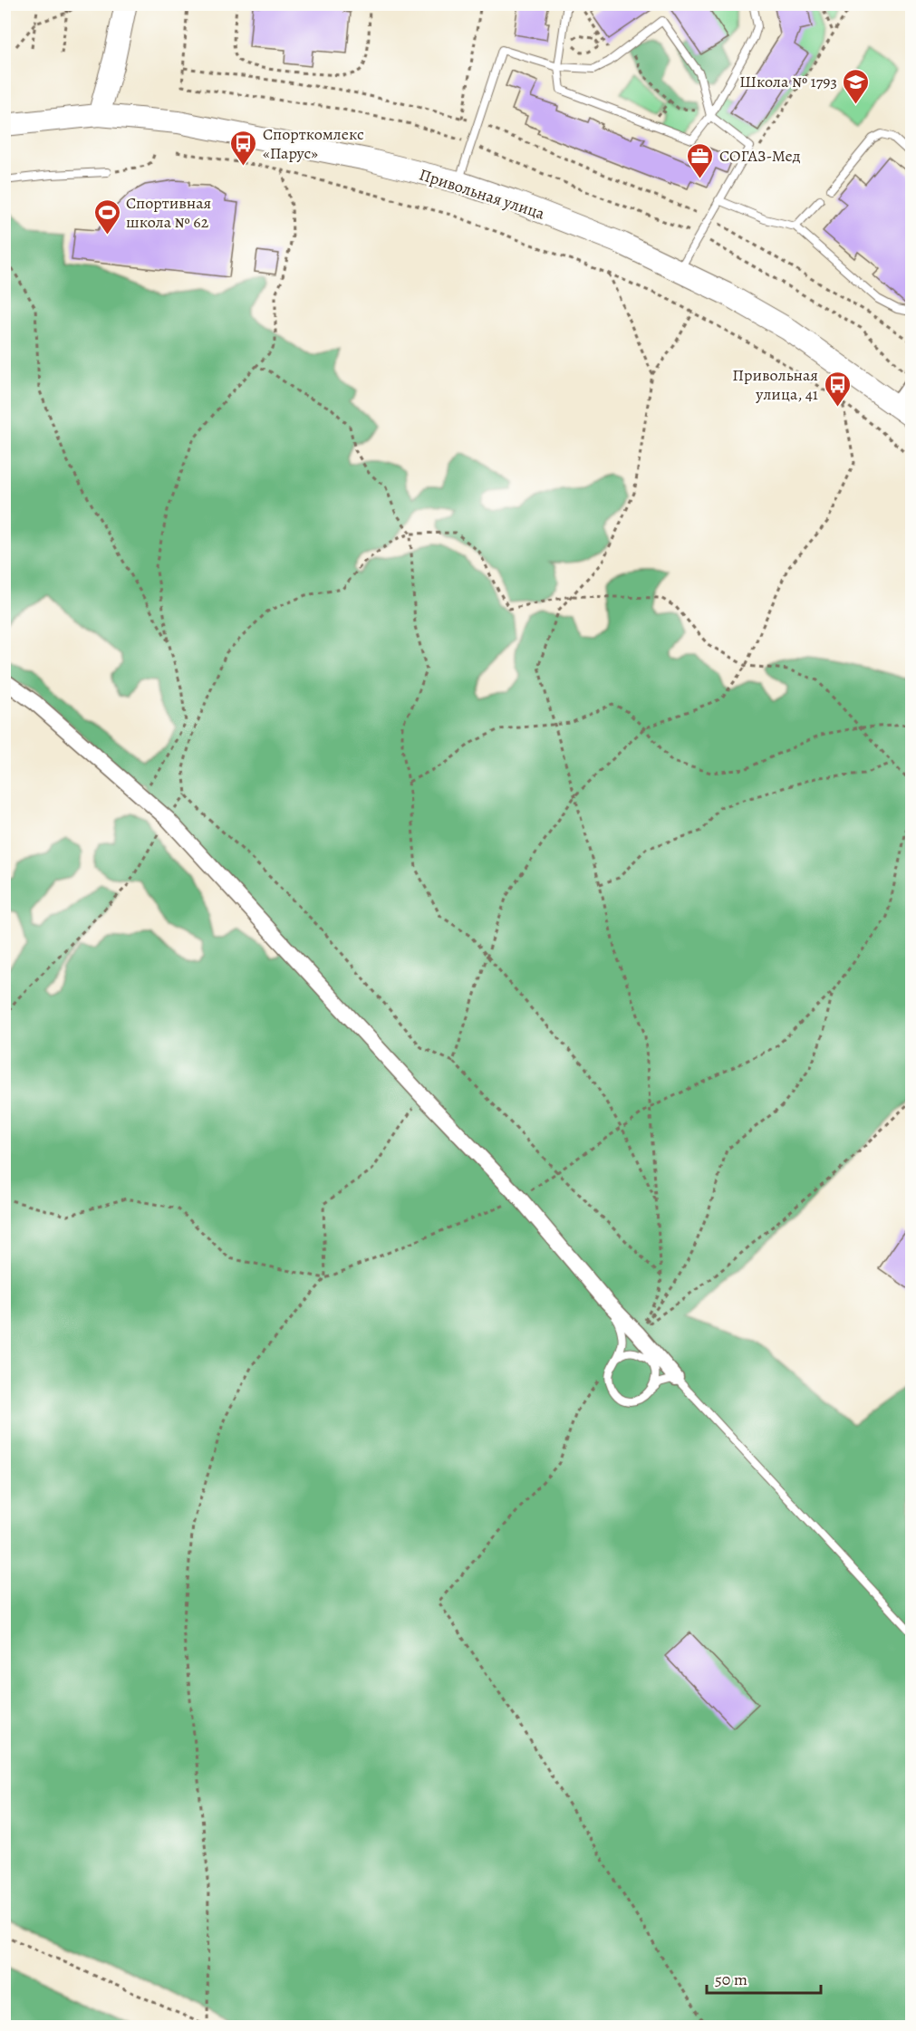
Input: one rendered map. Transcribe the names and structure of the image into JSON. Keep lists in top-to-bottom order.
{
  "streets": {
    "main road": ["Привольная улица"]
  },
  "places": {
    "school or university": ["Школа № 1793"],
    "bus stop": ["Спорткомлекс «Парус»", "Привольная улица, 41"],
    "office": ["СОГАЗ-Мед"],
    "sports": ["Спортивная школа № 62"]
  },
  "scale_bar": "50 m"
}
